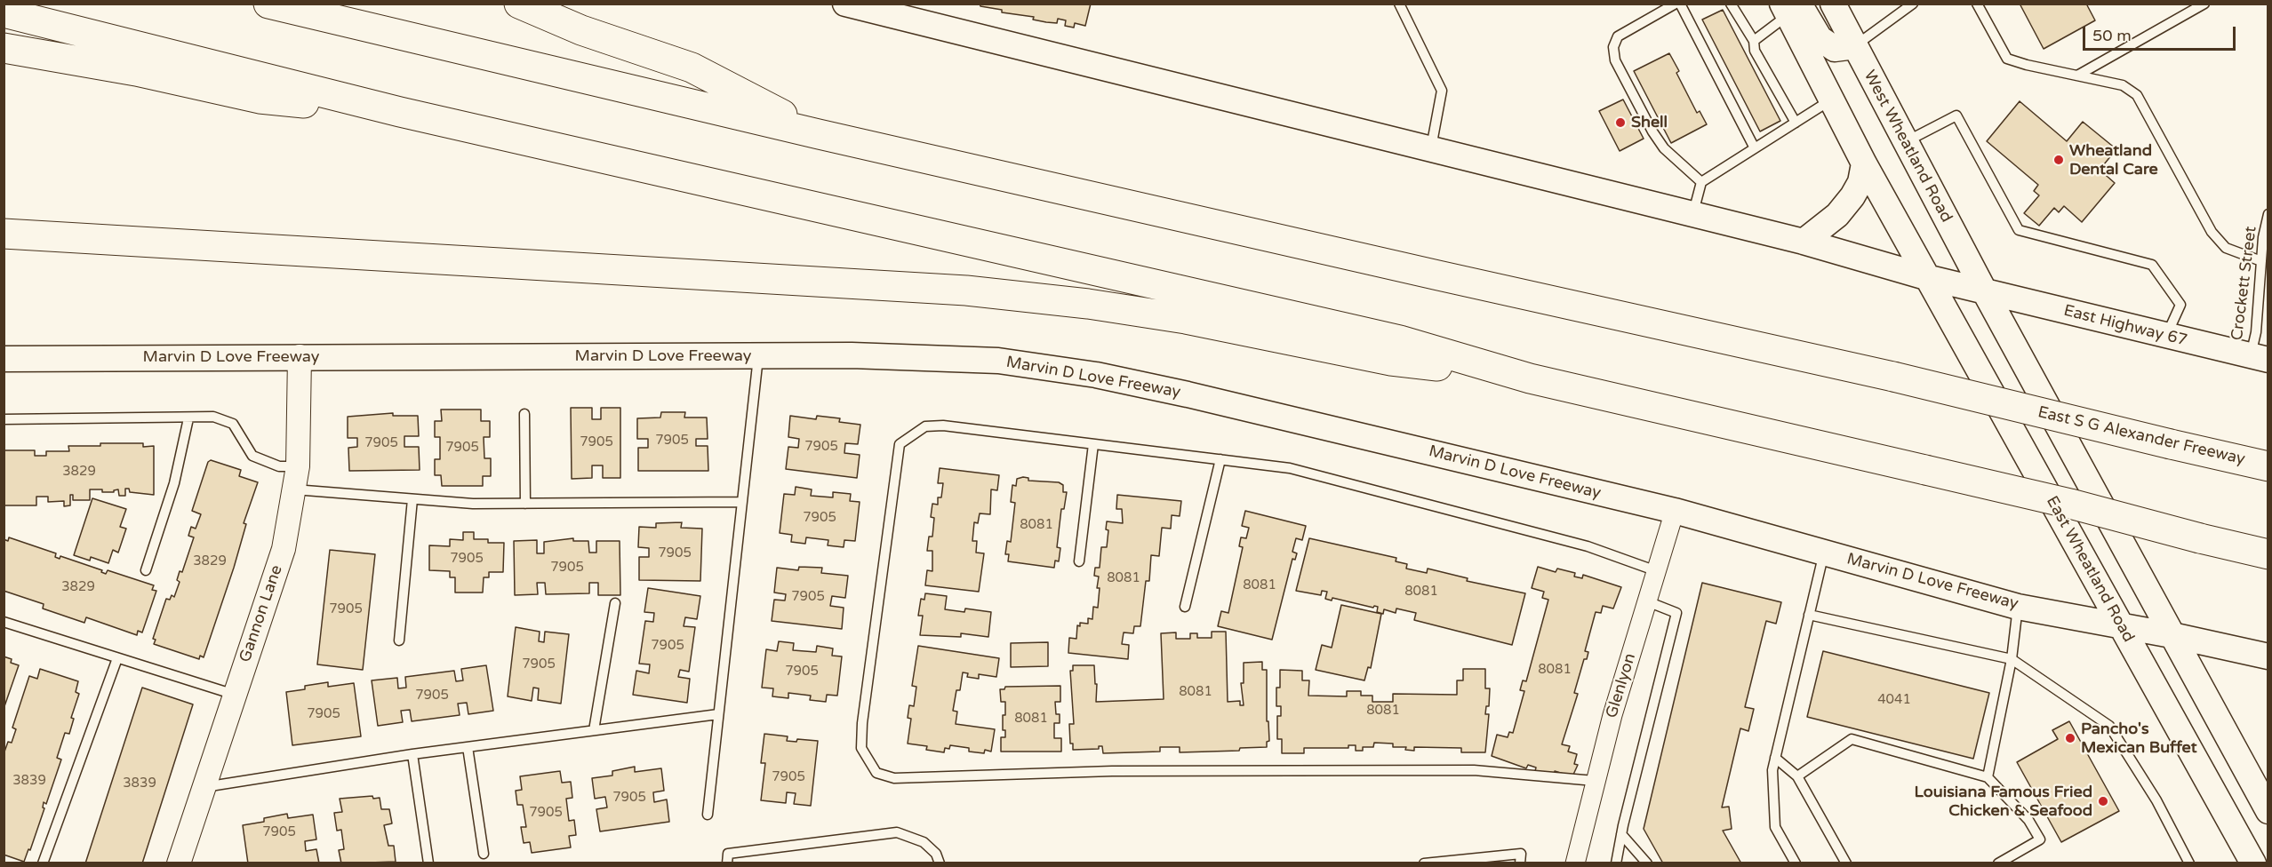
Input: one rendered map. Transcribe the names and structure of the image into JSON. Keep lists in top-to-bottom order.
{
  "streets": {
    "highway": ["East S G Alexander Freeway"],
    "main road": [
      "West Wheatland Road",
      "East Highway 67",
      "Marvin D Love Freeway",
      "East Wheatland Road"
    ],
    "street": ["Gannon Lane", "Glenlyon"],
    "lane": ["Crockett Street"]
  },
  "crossings": [
    ["West Wheatland Road", "East Highway 67"],
    ["Crockett Street", "East Highway 67"],
    ["Marvin D Love Freeway", "East Wheatland Road"],
    ["Marvin D Love Freeway", "Gannon Lane"],
    ["Marvin D Love Freeway", "Glenlyon"]
  ],
  "places": [
    "Shell",
    "Wheatland Dental Care",
    "Pancho's Mexican Buffet",
    "Louisiana Famous Fried Chicken & Seafood"
  ],
  "house_numbers": [
    "7905",
    "7905",
    "7905",
    "7905",
    "7905",
    "3829",
    "7905",
    "8081",
    "7905",
    "7905",
    "3829",
    "7905",
    "8081",
    "8081",
    "3829",
    "8081",
    "7905",
    "7905",
    "7905",
    "7905",
    "8081",
    "7905",
    "8081",
    "7905",
    "4041",
    "8081",
    "7905",
    "8081",
    "7905",
    "3839",
    "3839",
    "7905",
    "7905",
    "7905"
  ],
  "scale_bar": "50 m"
}
